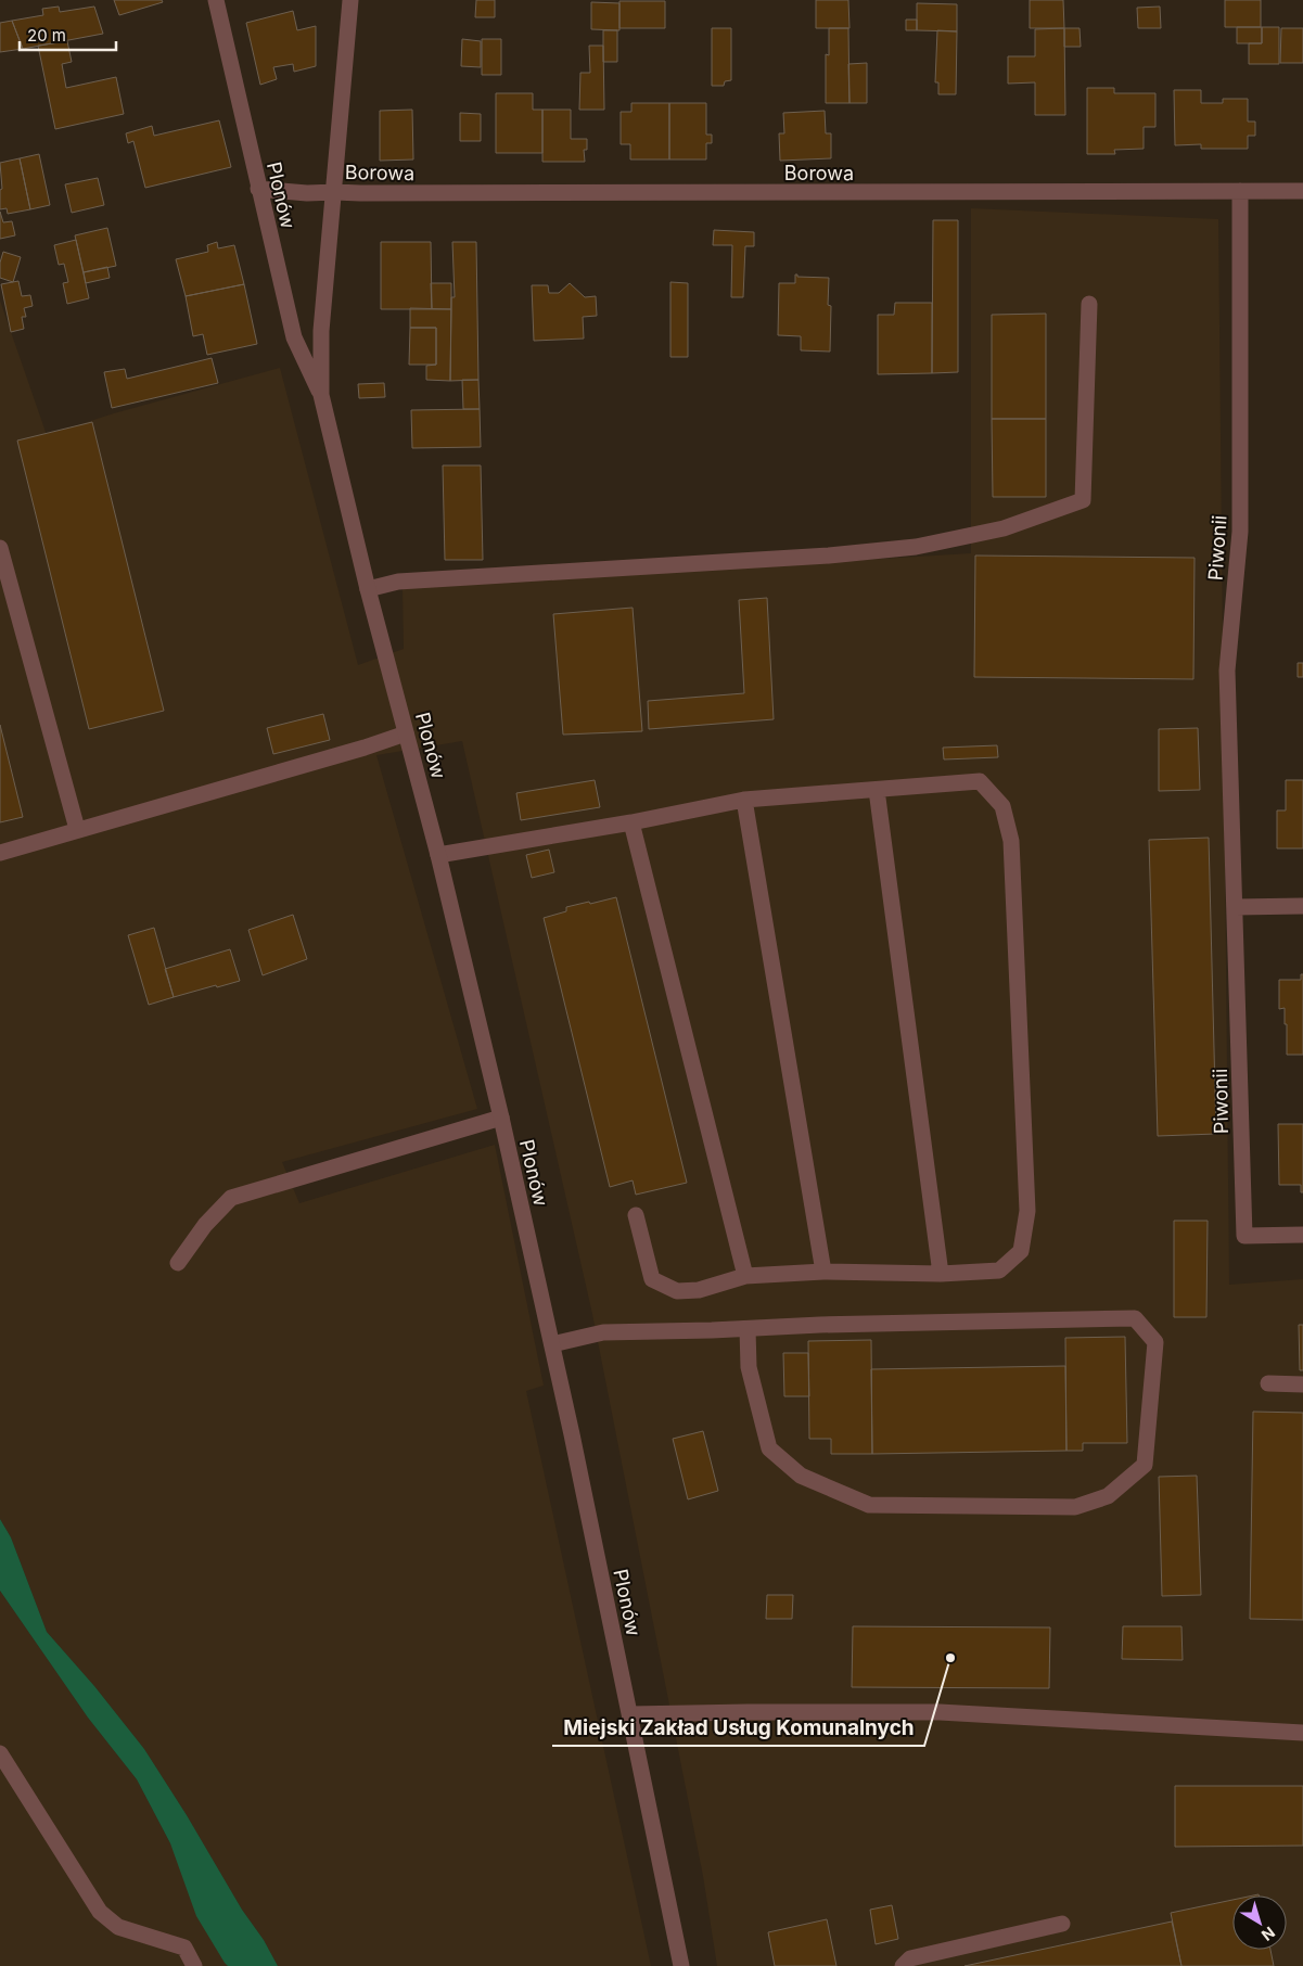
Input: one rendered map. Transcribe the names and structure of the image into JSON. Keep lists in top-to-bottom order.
{
  "streets": {
    "street": ["Borowa", "Plonów", "Piwonii"]
  },
  "crossings": [
    ["Borowa", "Plonów"],
    ["Borowa", "Piwonii"]
  ],
  "places": ["Miejski Zakład Usług Komunalnych"],
  "scale_bar": "20 m",
  "north": "bottom right"
}
